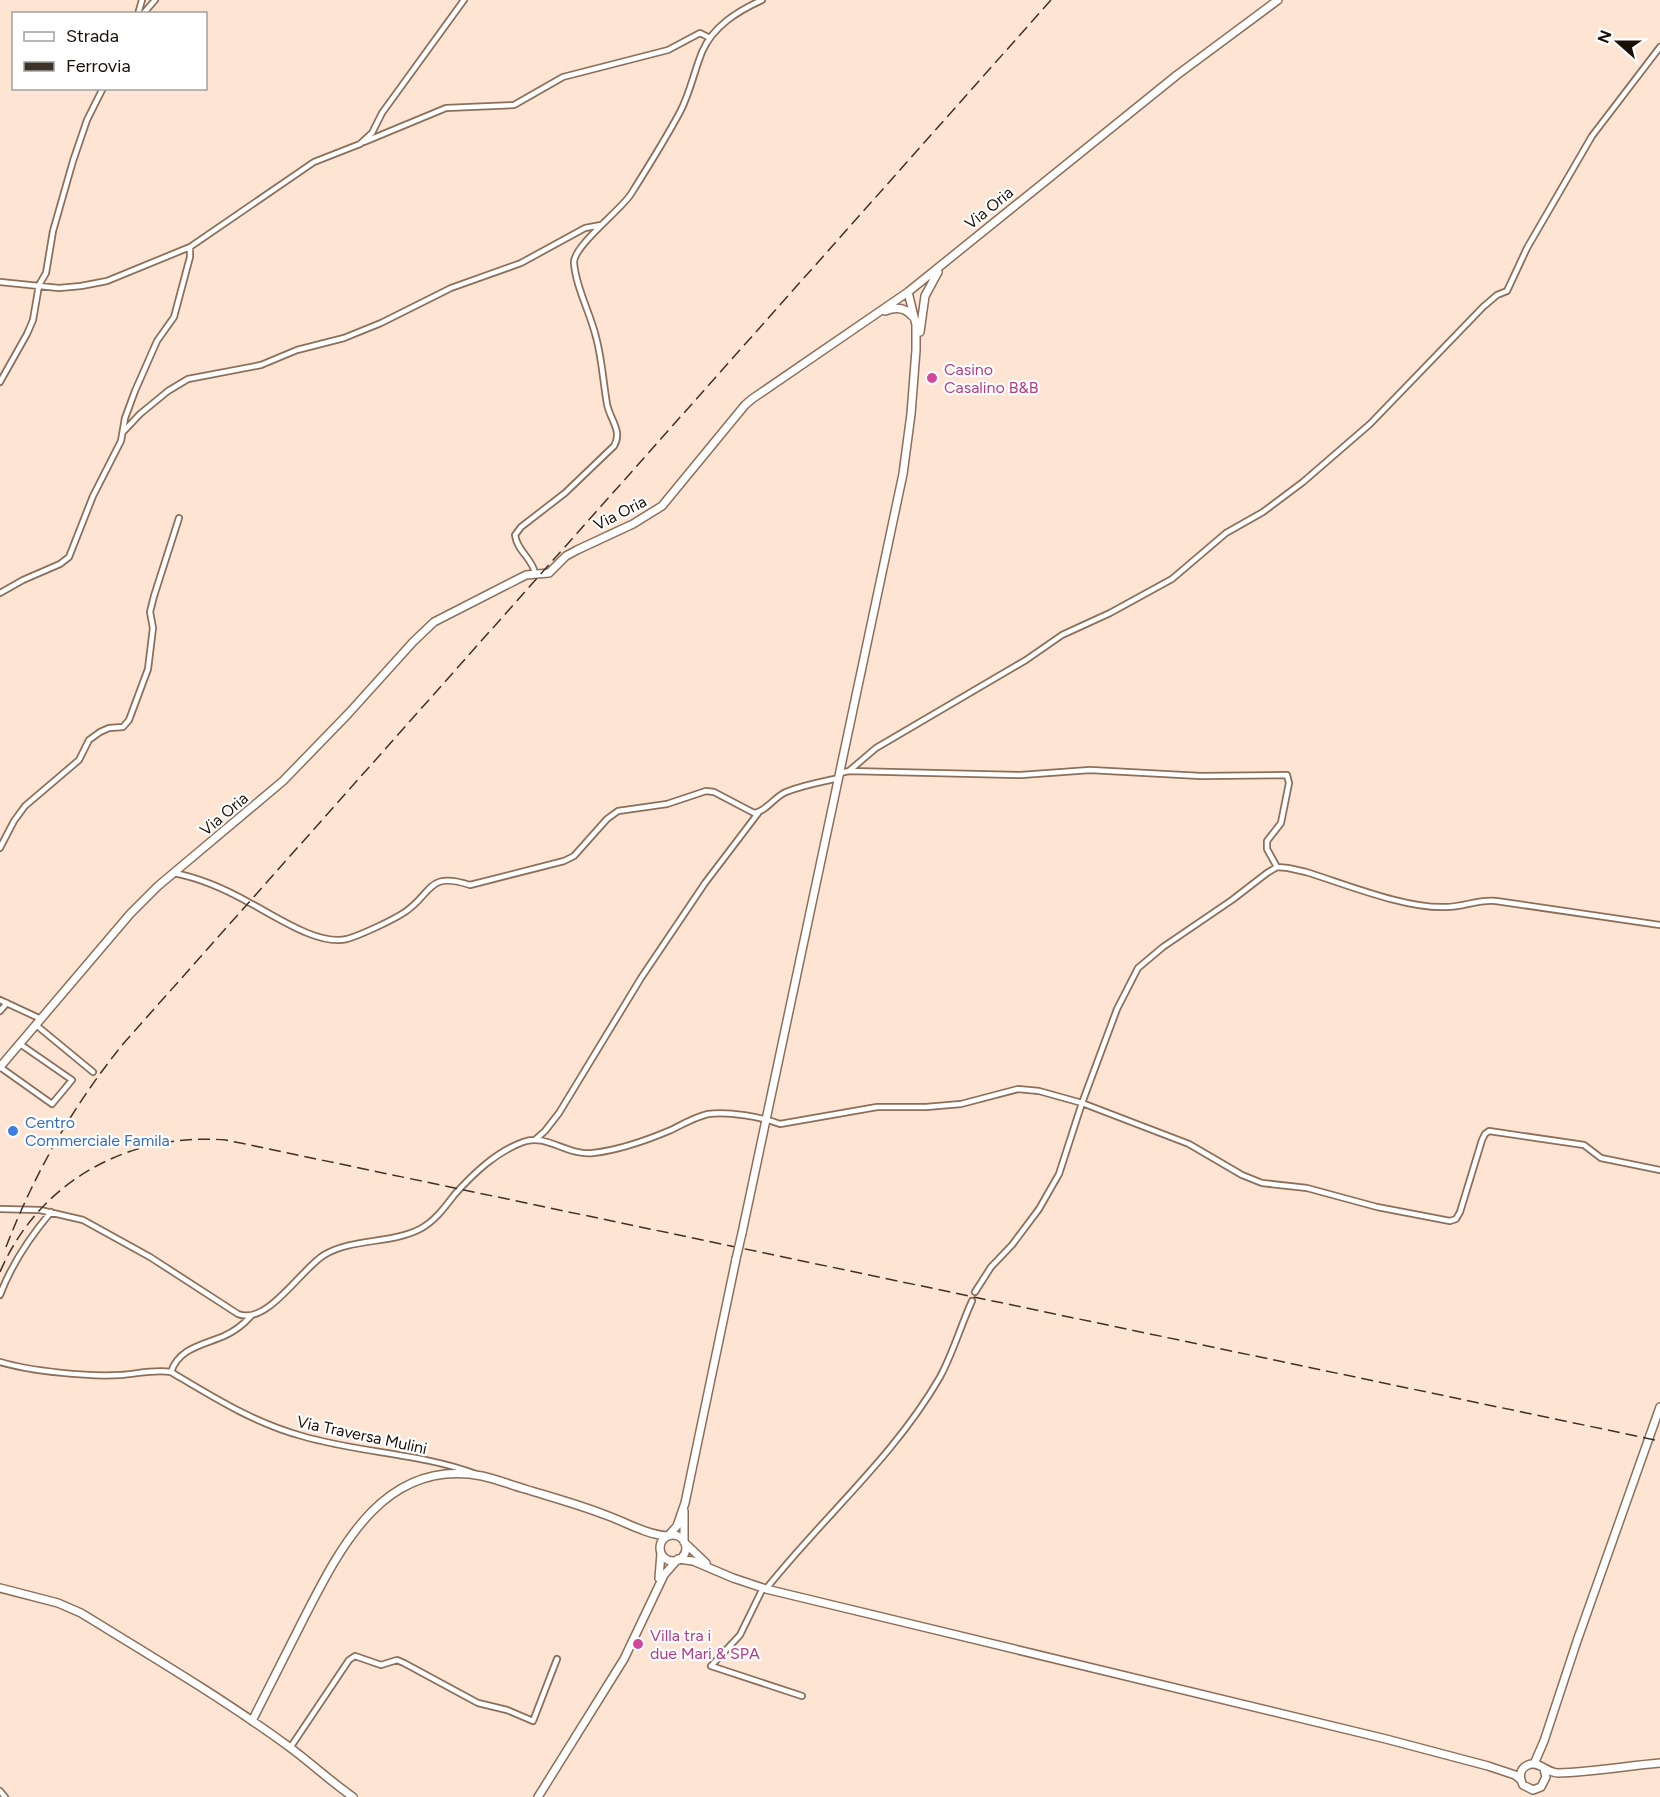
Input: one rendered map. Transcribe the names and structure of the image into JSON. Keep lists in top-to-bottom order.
{
  "streets": {
    "main road": ["Via Oria"],
    "street": ["Via Traversa Mulini"]
  },
  "places": ["Casino Casalino B&B", "Centro Commerciale Famila", "Villa tra i due Mari & SPA"],
  "legend": ["Strada", "Ferrovia"],
  "north": "left"
}
